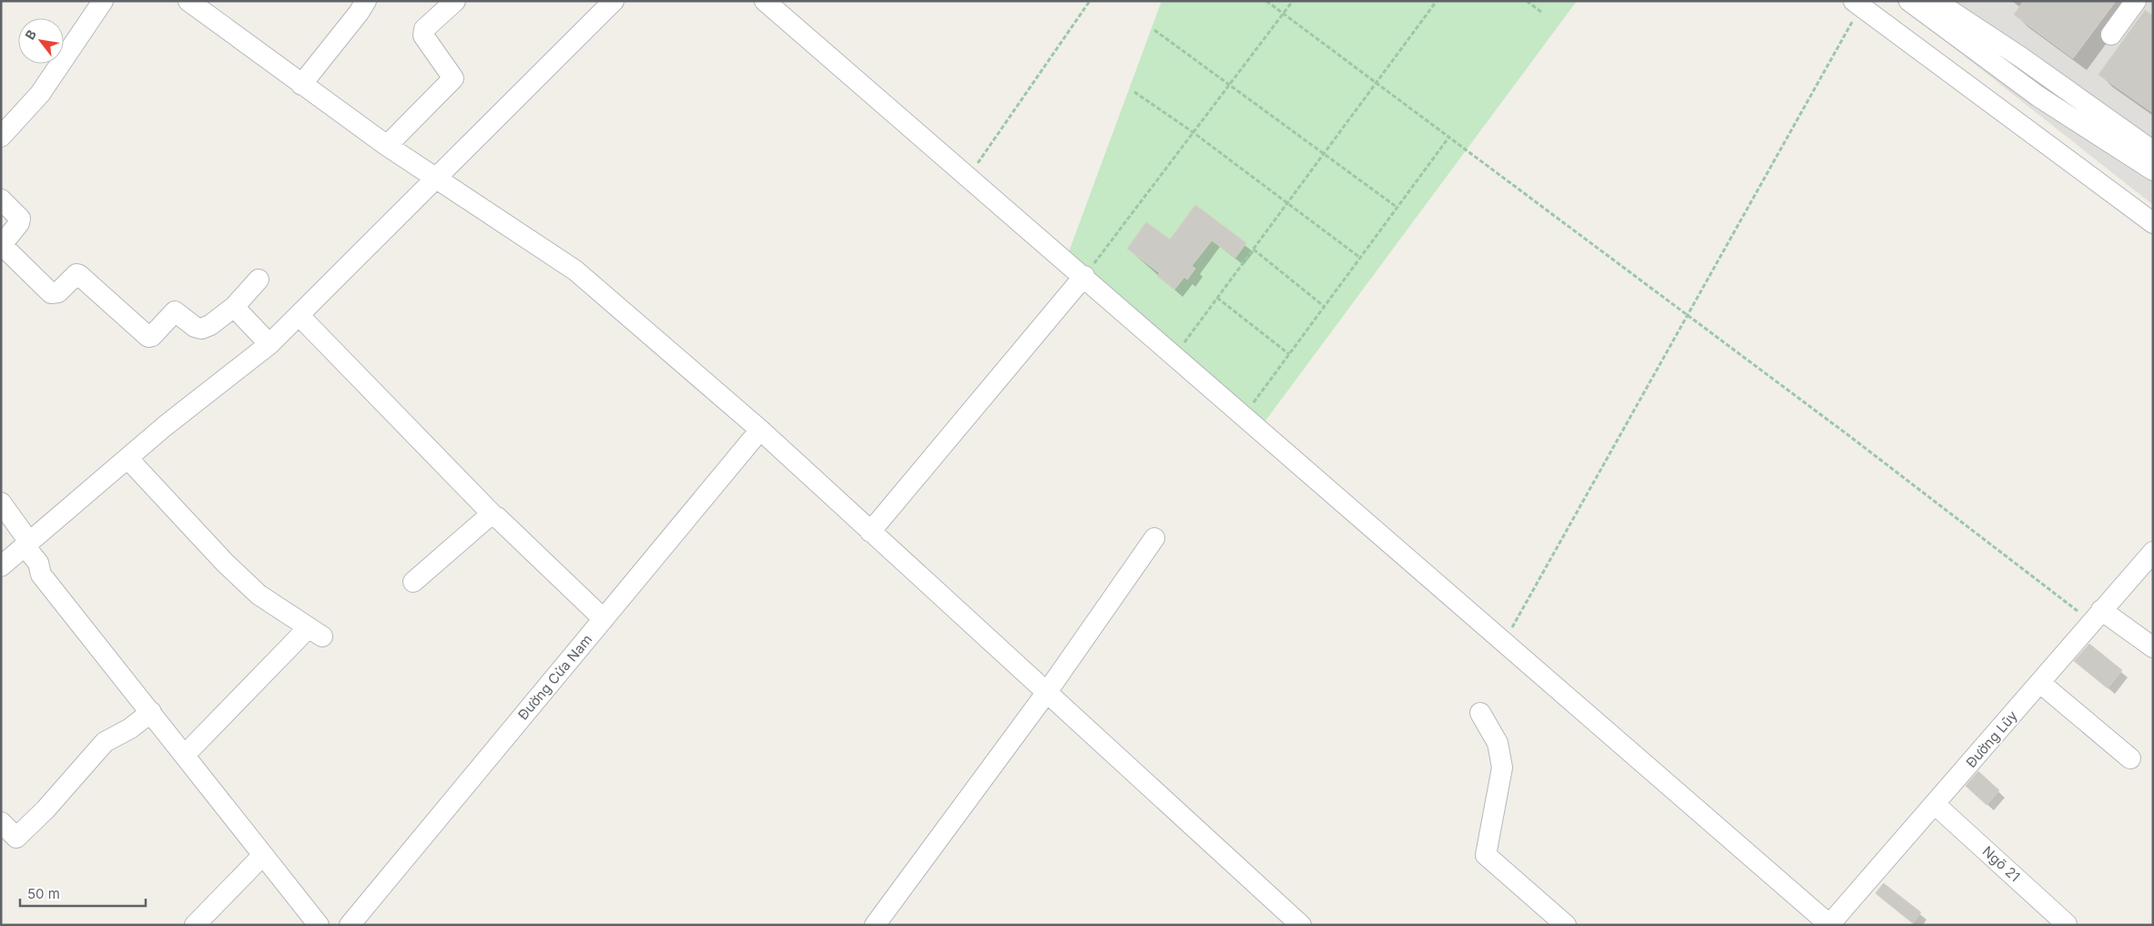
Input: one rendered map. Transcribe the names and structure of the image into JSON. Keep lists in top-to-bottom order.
{
  "streets": {
    "street": ["Đường Cửa Nam", "Đường Lũy", "Ngõ 21"]
  },
  "crossings": [
    ["Đường Lũy", "Ngõ 21"]
  ],
  "scale_bar": "50 m",
  "north": "top left"
}
